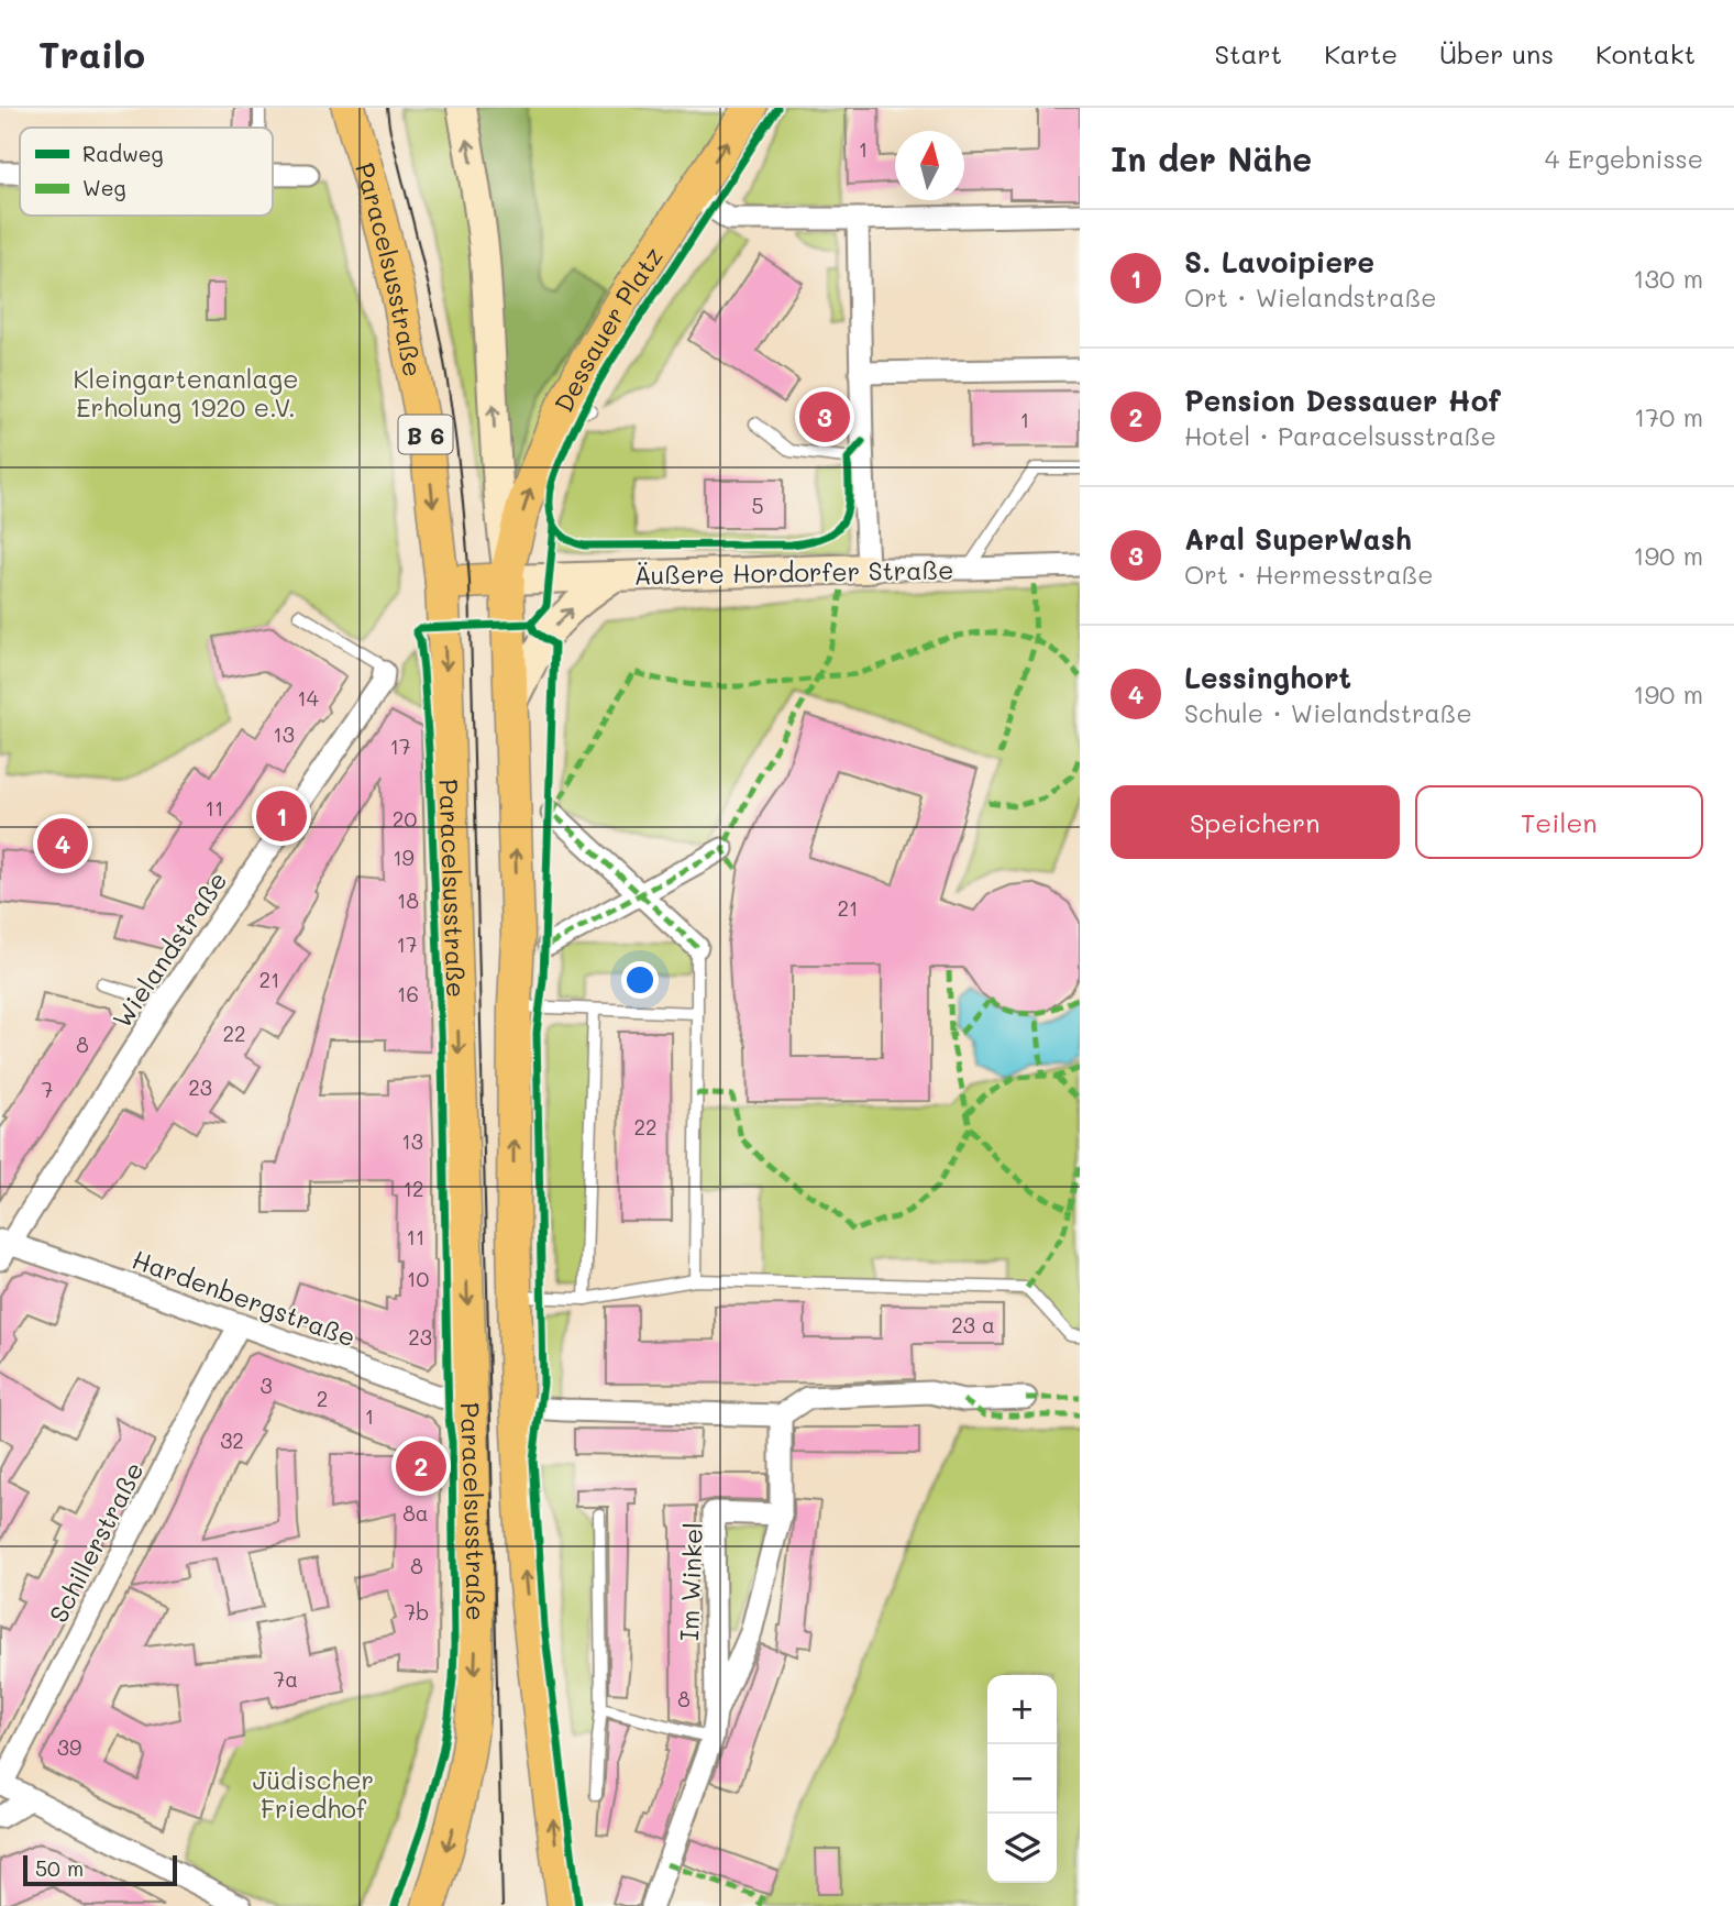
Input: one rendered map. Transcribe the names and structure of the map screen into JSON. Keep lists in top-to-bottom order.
{
  "streets": {
    "main road": ["Paracelsusstraße", "Dessauer Platz", "B 6"],
    "street": [
      "Äußere Hordorfer Straße",
      "Wielandstraße",
      "Hardenbergstraße",
      "Schillerstraße",
      "Im Winkel"
    ]
  },
  "crossings": [
    ["Paracelsusstraße", "Dessauer Platz"],
    ["Paracelsusstraße", "Äußere Hordorfer Straße"],
    ["Paracelsusstraße", "Hardenbergstraße"],
    ["Dessauer Platz", "Äußere Hordorfer Straße"],
    ["Wielandstraße", "Hardenbergstraße"],
    ["Hardenbergstraße", "Schillerstraße"]
  ],
  "one_way": ["Dessauer Platz"],
  "parks": ["Kleingartenanlage Erholung 1920 e.V.", "Jüdischer Friedhof"],
  "house_numbers": [
    "1",
    "1",
    "5",
    "14",
    "13",
    "17",
    "11",
    "20",
    "19",
    "18",
    "21",
    "17",
    "21",
    "16",
    "22",
    "8",
    "23",
    "7",
    "22",
    "13",
    "12",
    "11",
    "10",
    "23 a",
    "23",
    "3",
    "2",
    "1",
    "32",
    "8a",
    "8",
    "7b",
    "7a",
    "8",
    "39"
  ],
  "legend": ["Radweg", "Weg"],
  "scale_bar": "50 m",
  "north": "top",
  "page": {
    "header": "Trailo",
    "nav": [
      "Start",
      "Karte",
      "Über uns",
      "Kontakt"
    ],
    "heading": ["In der Nähe", "4 Ergebnisse"],
    "list": [
      {
        "mark": "1",
        "name": "S. Lavoipiere",
        "note": "Ort · Wielandstraße",
        "value": "130 m"
      },
      {
        "mark": "2",
        "name": "Pension Dessauer Hof",
        "note": "Hotel · Paracelsusstraße",
        "value": "170 m"
      },
      {
        "mark": "3",
        "name": "Aral SuperWash",
        "note": "Ort · Hermesstraße",
        "value": "190 m"
      },
      {
        "mark": "4",
        "name": "Lessinghort",
        "note": "Schule · Wielandstraße",
        "value": "190 m"
      }
    ],
    "pins": [
      "3",
      "1",
      "4",
      "2"
    ],
    "buttons": ["Speichern", "Teilen"],
    "map_buttons": ["+", "−"],
    "scale": "50 m"
  }
}
